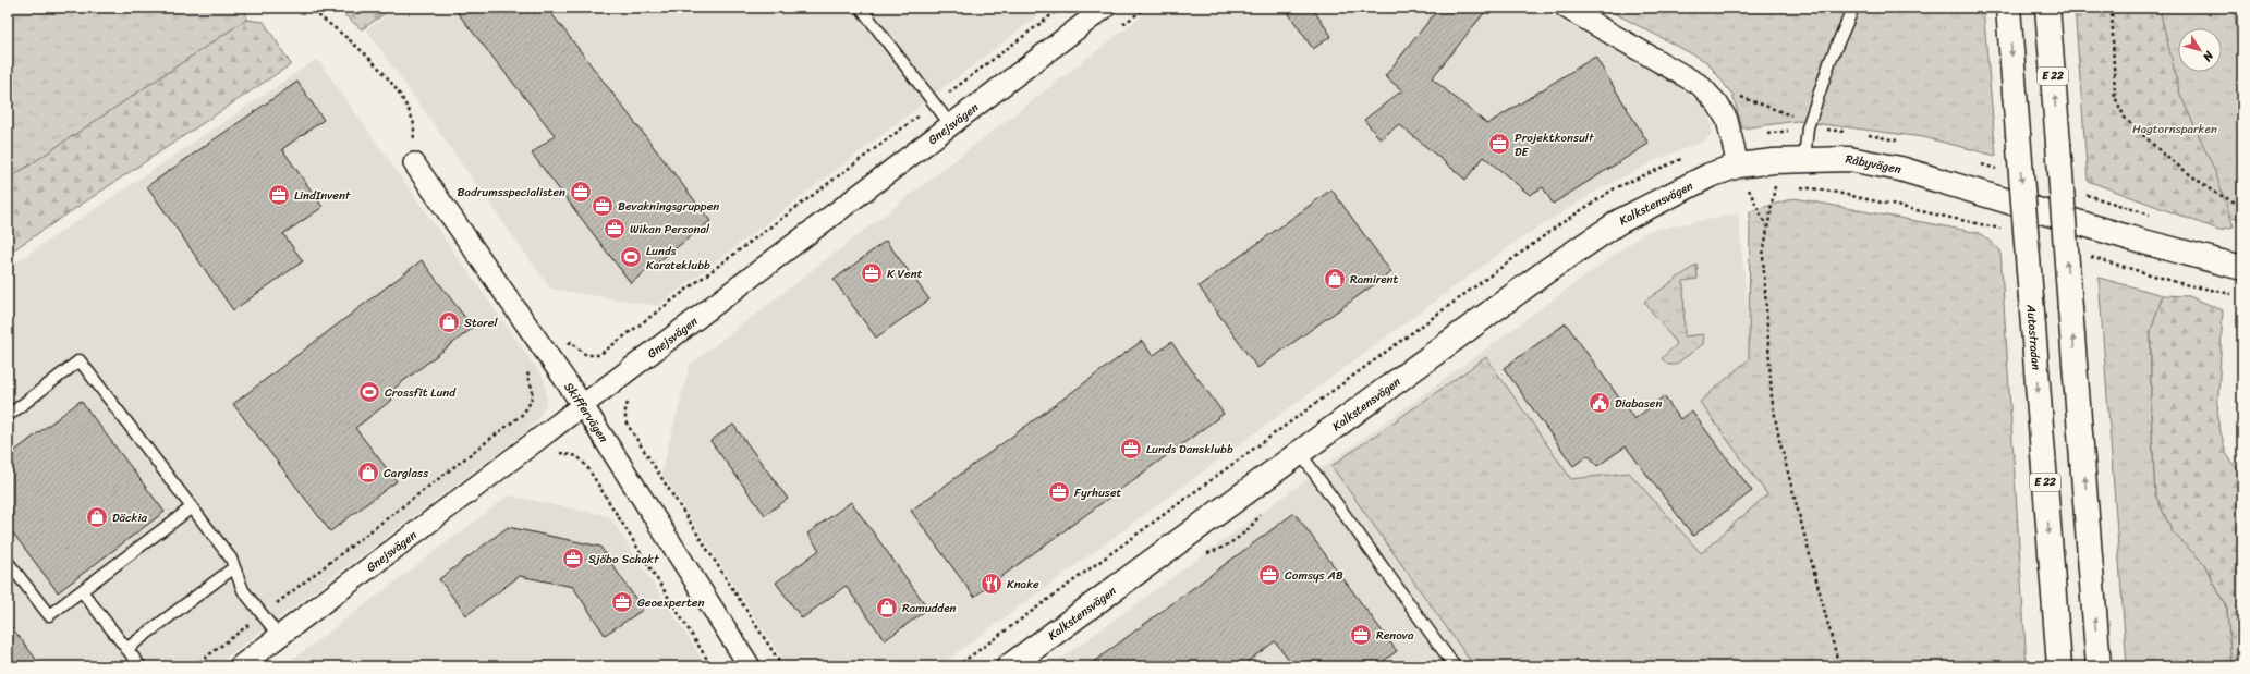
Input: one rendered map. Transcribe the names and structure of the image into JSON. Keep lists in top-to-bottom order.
{
  "streets": {
    "main road": [
      "E 22",
      "Råbyvägen",
      "Kalkstensvägen",
      "Autostradan"
    ],
    "street": ["Gnejsvägen", "Skiffervägen"]
  },
  "crossings": [
    ["Gnejsvägen", "Skiffervägen"],
    ["Råbyvägen", "Kalkstensvägen"]
  ],
  "parks": ["Hagtornsparken"],
  "places": {
    "office": [
      "Projektkonsult DE",
      "Badrumsspecialisten",
      "LindInvent",
      "Bevakningsgruppen",
      "Wikan Personal",
      "K Vent",
      "Lunds Dansklubb",
      "Fyrhuset",
      "Sjöbo Schakt",
      "Comsys AB",
      "Geoexperten",
      "Renova"
    ],
    "sports": ["Lunds Karateklubb", "Crossfit Lund"],
    "shop": [
      "Ramirent",
      "Storel",
      "Carglass",
      "Däckia",
      "Ramudden"
    ],
    "public building": ["Diabasen"],
    "restaurant": ["Knake"]
  },
  "north": "bottom right"
}
